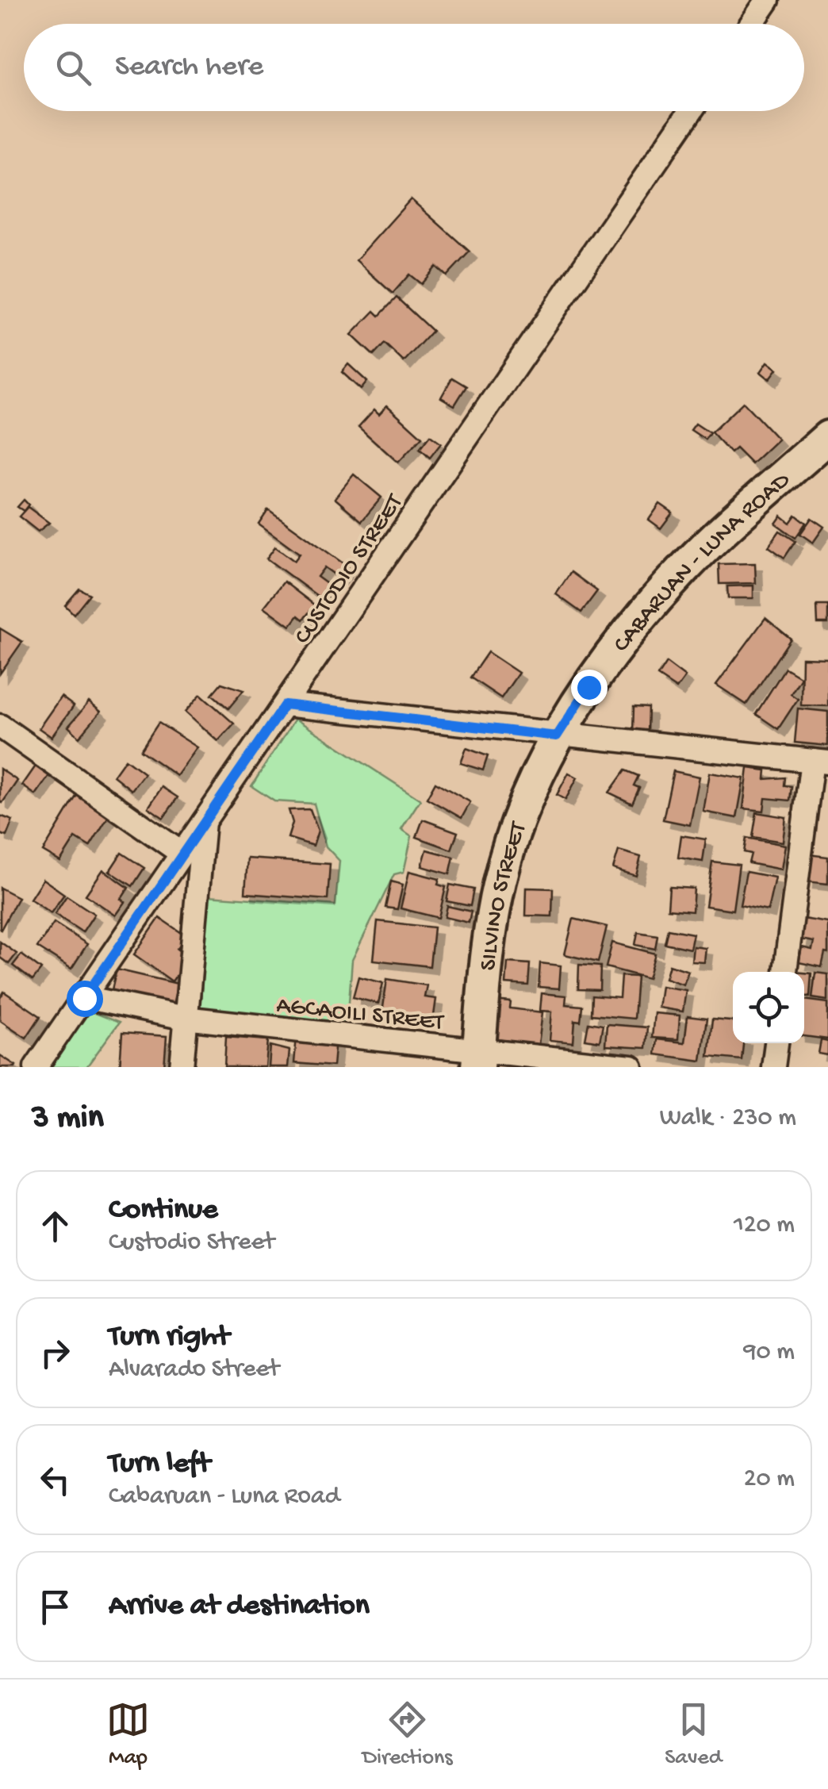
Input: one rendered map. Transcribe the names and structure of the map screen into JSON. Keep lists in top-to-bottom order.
{
  "streets": {
    "main road": ["CABARUAN - LUNA ROAD", "SILVINO STREET"],
    "street": ["CUSTODIO STREET", "AGCAOILI STREET"]
  },
  "crossings": [
    ["CABARUAN - LUNA ROAD", "SILVINO STREET"],
    ["CUSTODIO STREET", "AGCAOILI STREET"],
    ["SILVINO STREET", "AGCAOILI STREET"]
  ],
  "page": {
    "search": "Search here",
    "heading": ["3 min", "Walk · 230 m"],
    "list": [
      ["Continue", "Custodio Street", "120 m"],
      ["Turn right", "Alvarado Street", "90 m"],
      ["Turn left", "Cabaruan - Luna Road", "20 m"],
      "Arrive at destination"
    ],
    "nav": ["Map", "Directions", "Saved"]
  }
}
